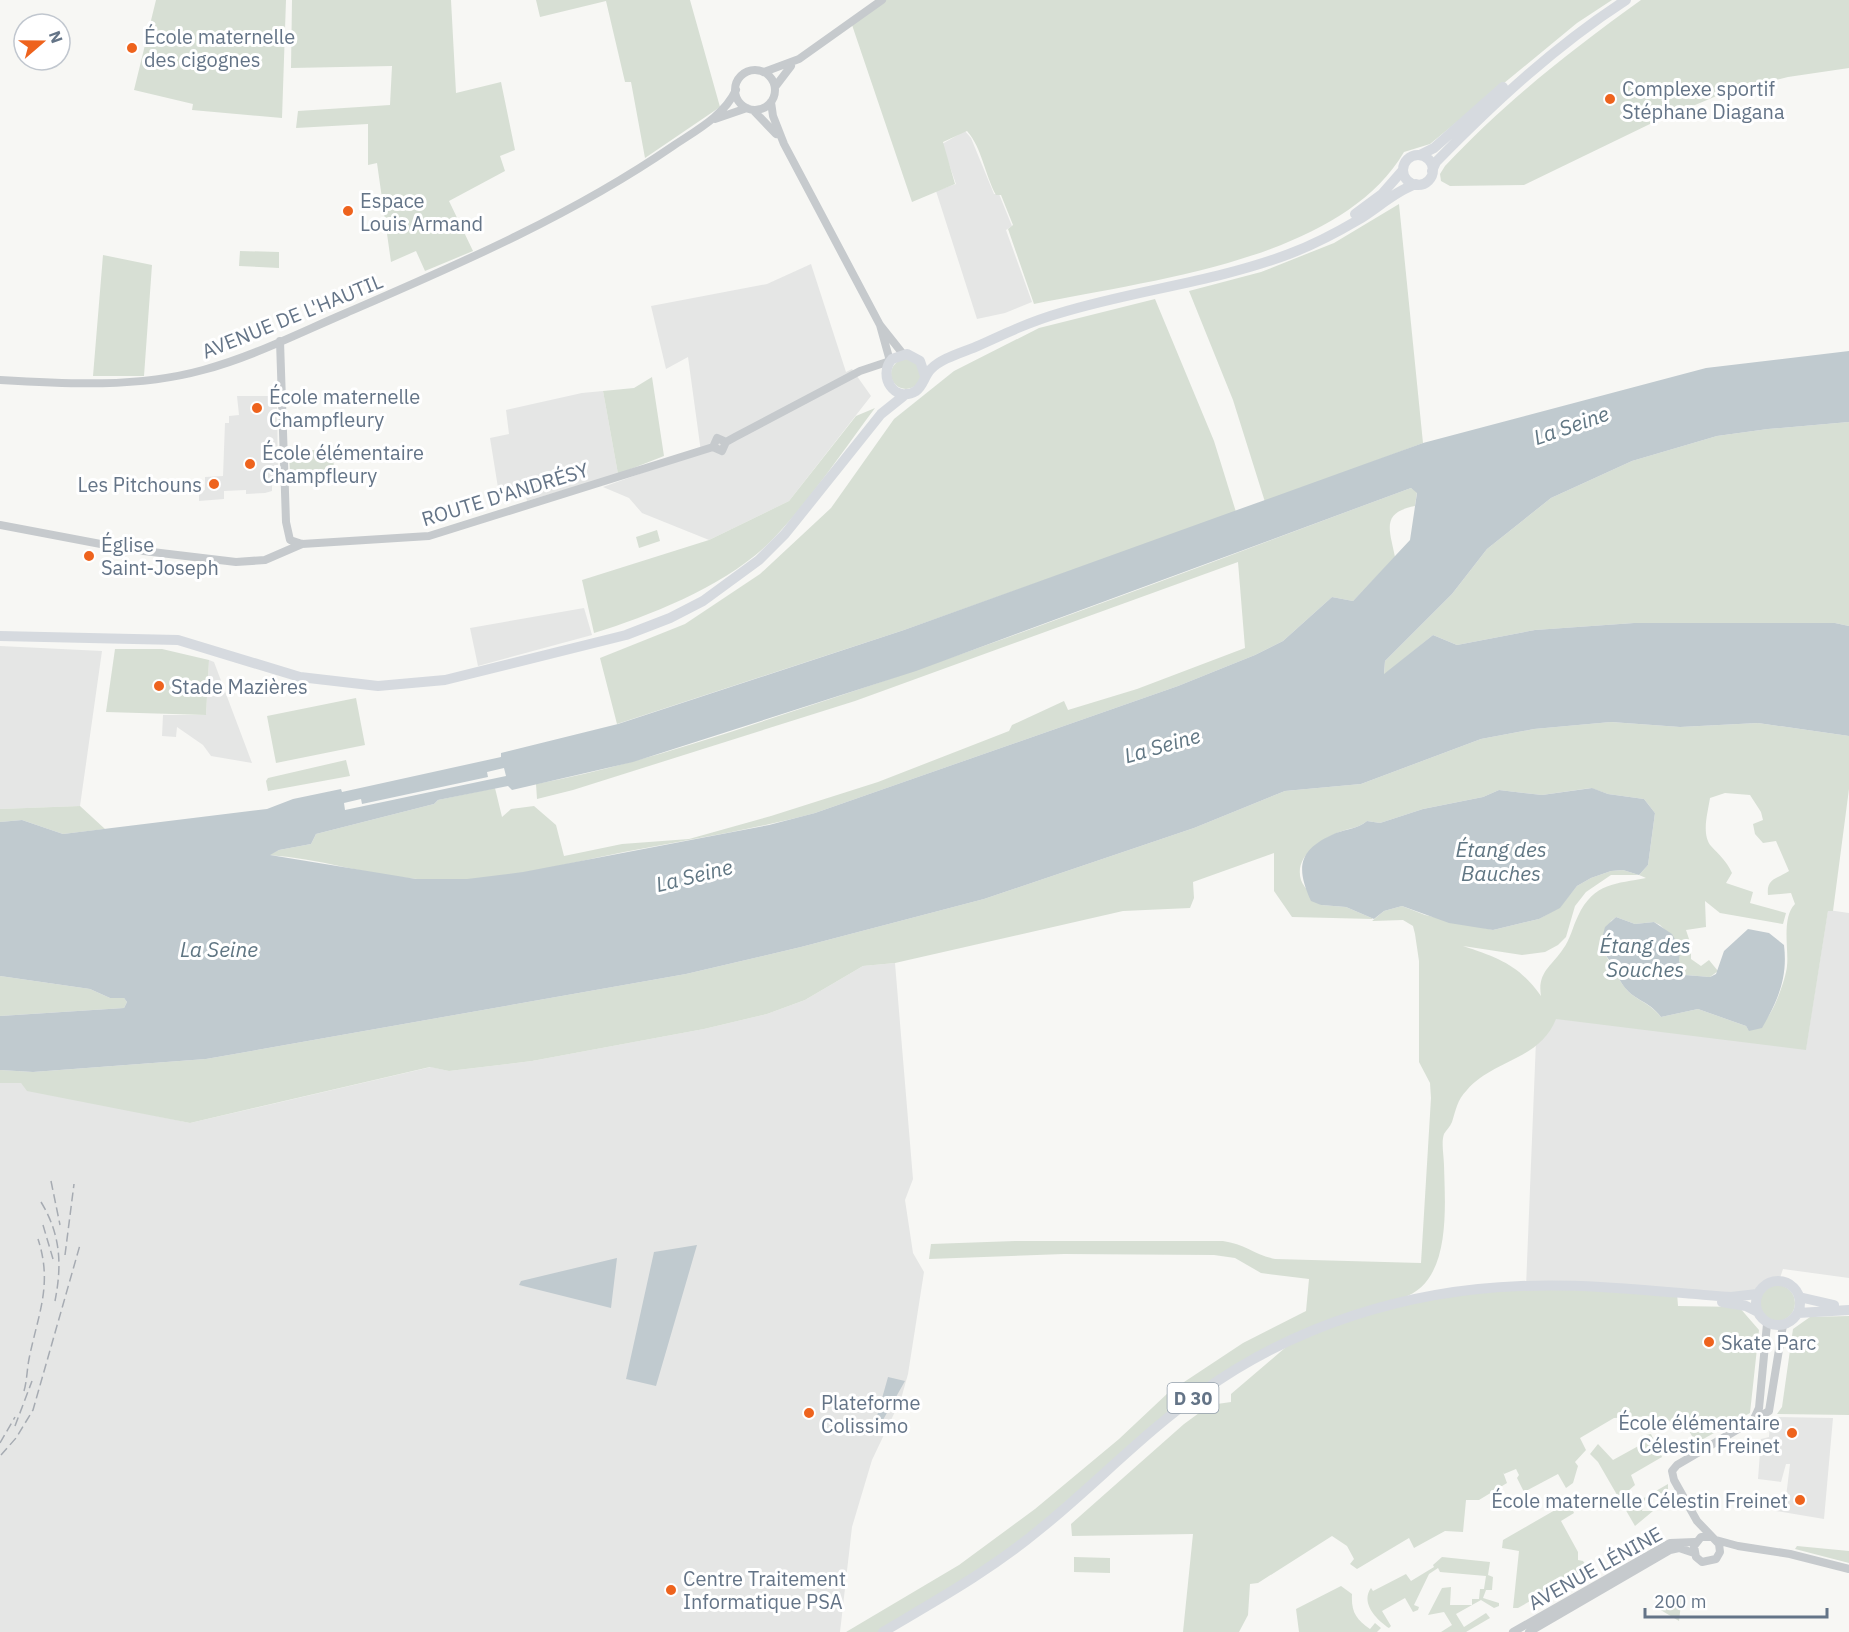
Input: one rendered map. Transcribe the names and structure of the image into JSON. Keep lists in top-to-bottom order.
{
  "streets": {
    "main road": ["D 30"],
    "street": ["AVENUE DE L'HAUTIL", "ROUTE D'ANDRÉSY", "AVENUE LÉNINE"]
  },
  "water": ["La Seine", "Étang des Bauches", "Étang des Souches"],
  "places": [
    "École maternelle des cigognes",
    "Complexe sportif Stéphane Diagana",
    "Espace Louis Armand",
    "École maternelle Champfleury",
    "École élémentaire Champfleury",
    "Les Pitchouns",
    "Église Saint-Joseph",
    "Stade Mazières",
    "Skate Parc",
    "Plateforme Colissimo",
    "École élémentaire Célestin Freinet",
    "École maternelle Célestin Freinet",
    "Centre Traitement Informatique PSA"
  ],
  "scale_bar": "200 m",
  "north": "right"
}
